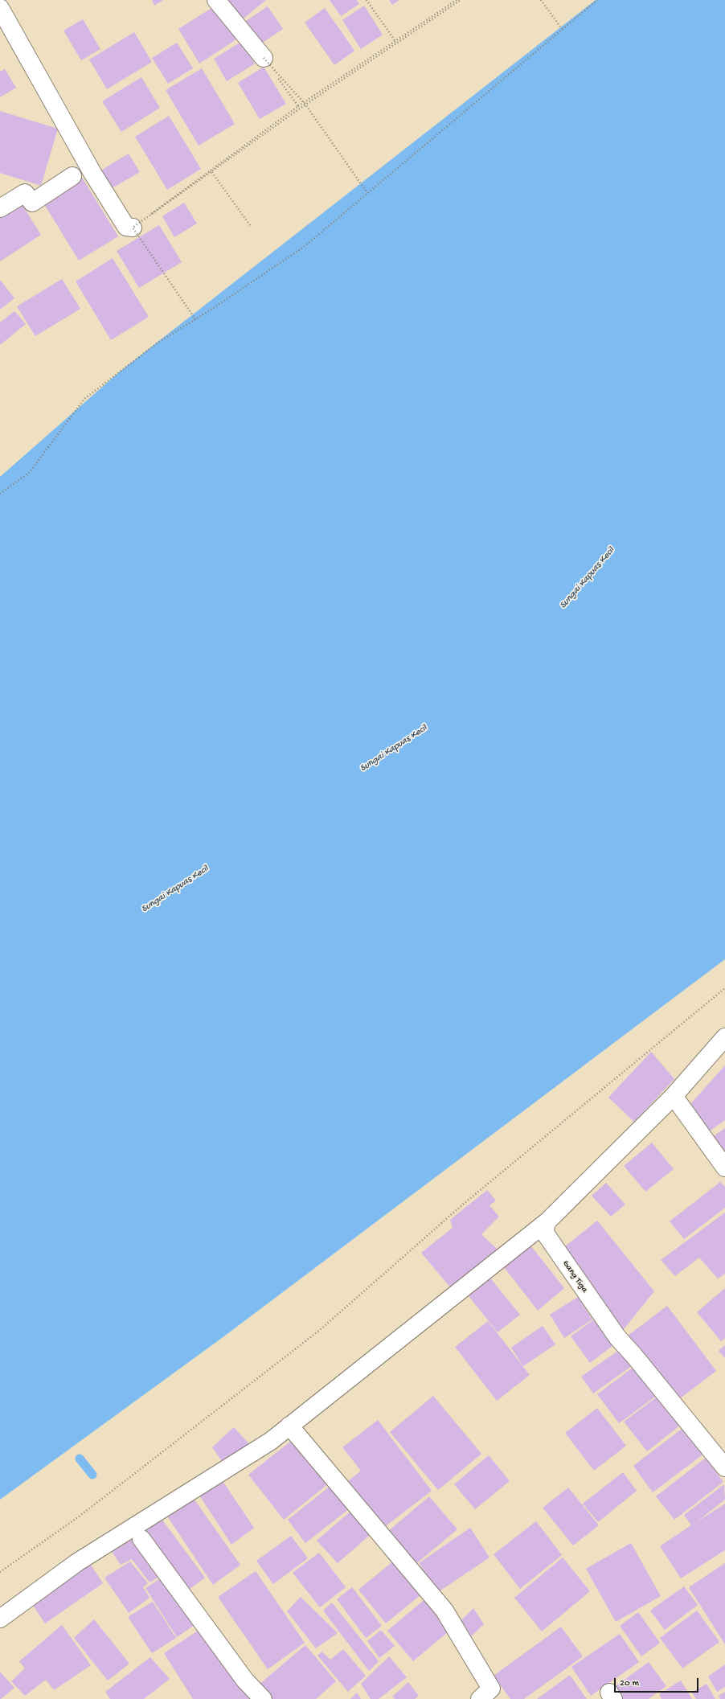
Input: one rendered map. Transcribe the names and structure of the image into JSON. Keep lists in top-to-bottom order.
{
  "streets": {
    "street": ["Gang Tiga"]
  },
  "water": ["Sungai Kapuas Kecil"],
  "scale_bar": "20 m"
}
